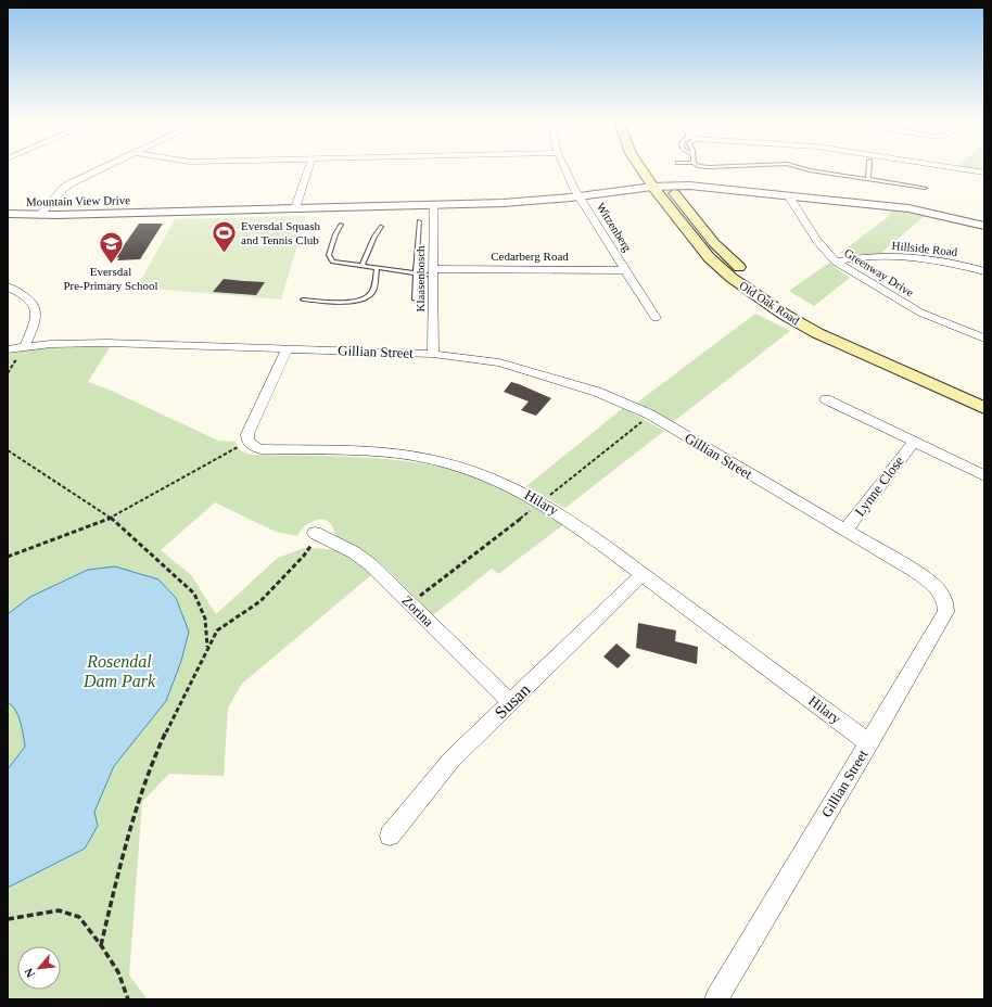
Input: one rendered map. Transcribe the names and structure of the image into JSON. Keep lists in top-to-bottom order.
{
  "streets": {
    "main road": ["Old Oak Road"],
    "street": [
      "Mountain View Drive",
      "Witzenberg",
      "Hillside Road",
      "Cedarberg Road",
      "Greenway Drive",
      "Klaasenbosch",
      "Gillian Street",
      "Lynne Close",
      "Hilary",
      "Zorina",
      "Susan"
    ]
  },
  "crossings": [
    ["Mountain View Drive", "Witzenberg"],
    ["Mountain View Drive", "Greenway Drive"],
    ["Mountain View Drive", "Klaasenbosch"],
    ["Mountain View Drive", "Old Oak Road"],
    ["Witzenberg", "Cedarberg Road"],
    ["Hillside Road", "Greenway Drive"],
    ["Cedarberg Road", "Klaasenbosch"],
    ["Klaasenbosch", "Gillian Street"],
    ["Gillian Street", "Lynne Close"],
    ["Gillian Street", "Hilary"],
    ["Hilary", "Susan"],
    ["Zorina", "Susan"]
  ],
  "parks": ["Rosendal Dam Park"],
  "places": {
    "sports": ["Eversdal Squash and Tennis Club"],
    "school or university": ["Eversdal Pre-Primary School"]
  },
  "north": "bottom left"
}
